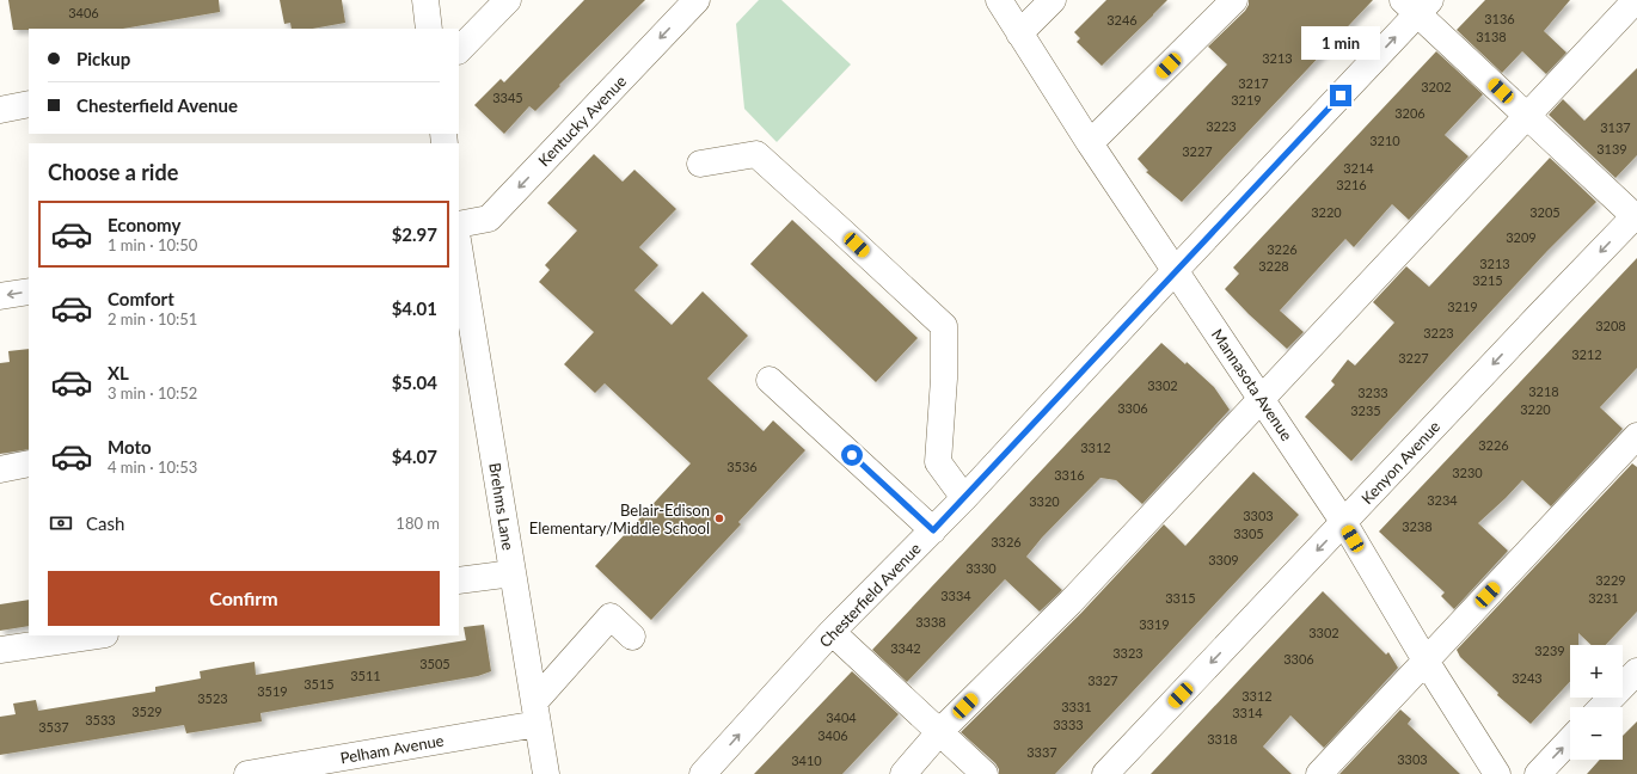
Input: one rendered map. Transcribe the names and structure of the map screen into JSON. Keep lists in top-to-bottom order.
{
  "streets": {
    "street": [
      "Kentucky Avenue",
      "Mannasota Avenue",
      "Kenyon Avenue",
      "Brehms Lane",
      "Chesterfield Avenue",
      "Pelham Avenue"
    ]
  },
  "crossings": [
    ["Mannasota Avenue", "Kenyon Avenue"],
    ["Mannasota Avenue", "Chesterfield Avenue"],
    ["Brehms Lane", "Pelham Avenue"]
  ],
  "one_way": ["Kentucky Avenue"],
  "places": ["Belair-Edison Elementary/Middle School"],
  "house_numbers": [
    "3406",
    "3136",
    "3246",
    "3138",
    "3213",
    "3217",
    "3202",
    "3345",
    "3219",
    "3206",
    "3223",
    "3137",
    "3210",
    "3139",
    "3227",
    "3214",
    "3216",
    "3220",
    "3205",
    "3209",
    "3226",
    "3213",
    "3228",
    "3215",
    "3219",
    "3208",
    "3223",
    "3212",
    "3227",
    "3302",
    "3218",
    "3233",
    "3306",
    "3220",
    "3235",
    "3226",
    "3312",
    "3536",
    "3230",
    "3316",
    "3234",
    "3320",
    "3303",
    "3238",
    "3305",
    "3326",
    "3309",
    "3330",
    "3229",
    "3334",
    "3315",
    "3231",
    "3338",
    "3319",
    "3302",
    "3342",
    "3239",
    "3323",
    "3306",
    "3505",
    "3511",
    "3243",
    "3327",
    "3515",
    "3519",
    "3312",
    "3523",
    "3331",
    "3529",
    "3314",
    "3404",
    "3533",
    "3333",
    "3537",
    "3406",
    "3318",
    "3337",
    "3303",
    "3410"
  ],
  "page": {
    "bubble": "1 min",
    "banner": ["Pickup", "Chesterfield Avenue"],
    "heading": "Choose a ride",
    "list": [
      {
        "name": "Economy",
        "note": "1 min · 10:50",
        "value": "$2.97"
      },
      {
        "name": "Comfort",
        "note": "2 min · 10:51",
        "value": "$4.01"
      },
      {
        "name": "XL",
        "note": "3 min · 10:52",
        "value": "$5.04"
      },
      {
        "name": "Moto",
        "note": "4 min · 10:53",
        "value": "$4.07"
      }
    ],
    "pay": ["Cash", "180 m"],
    "buttons": "Confirm",
    "map_buttons": ["+", "−"]
  }
}
